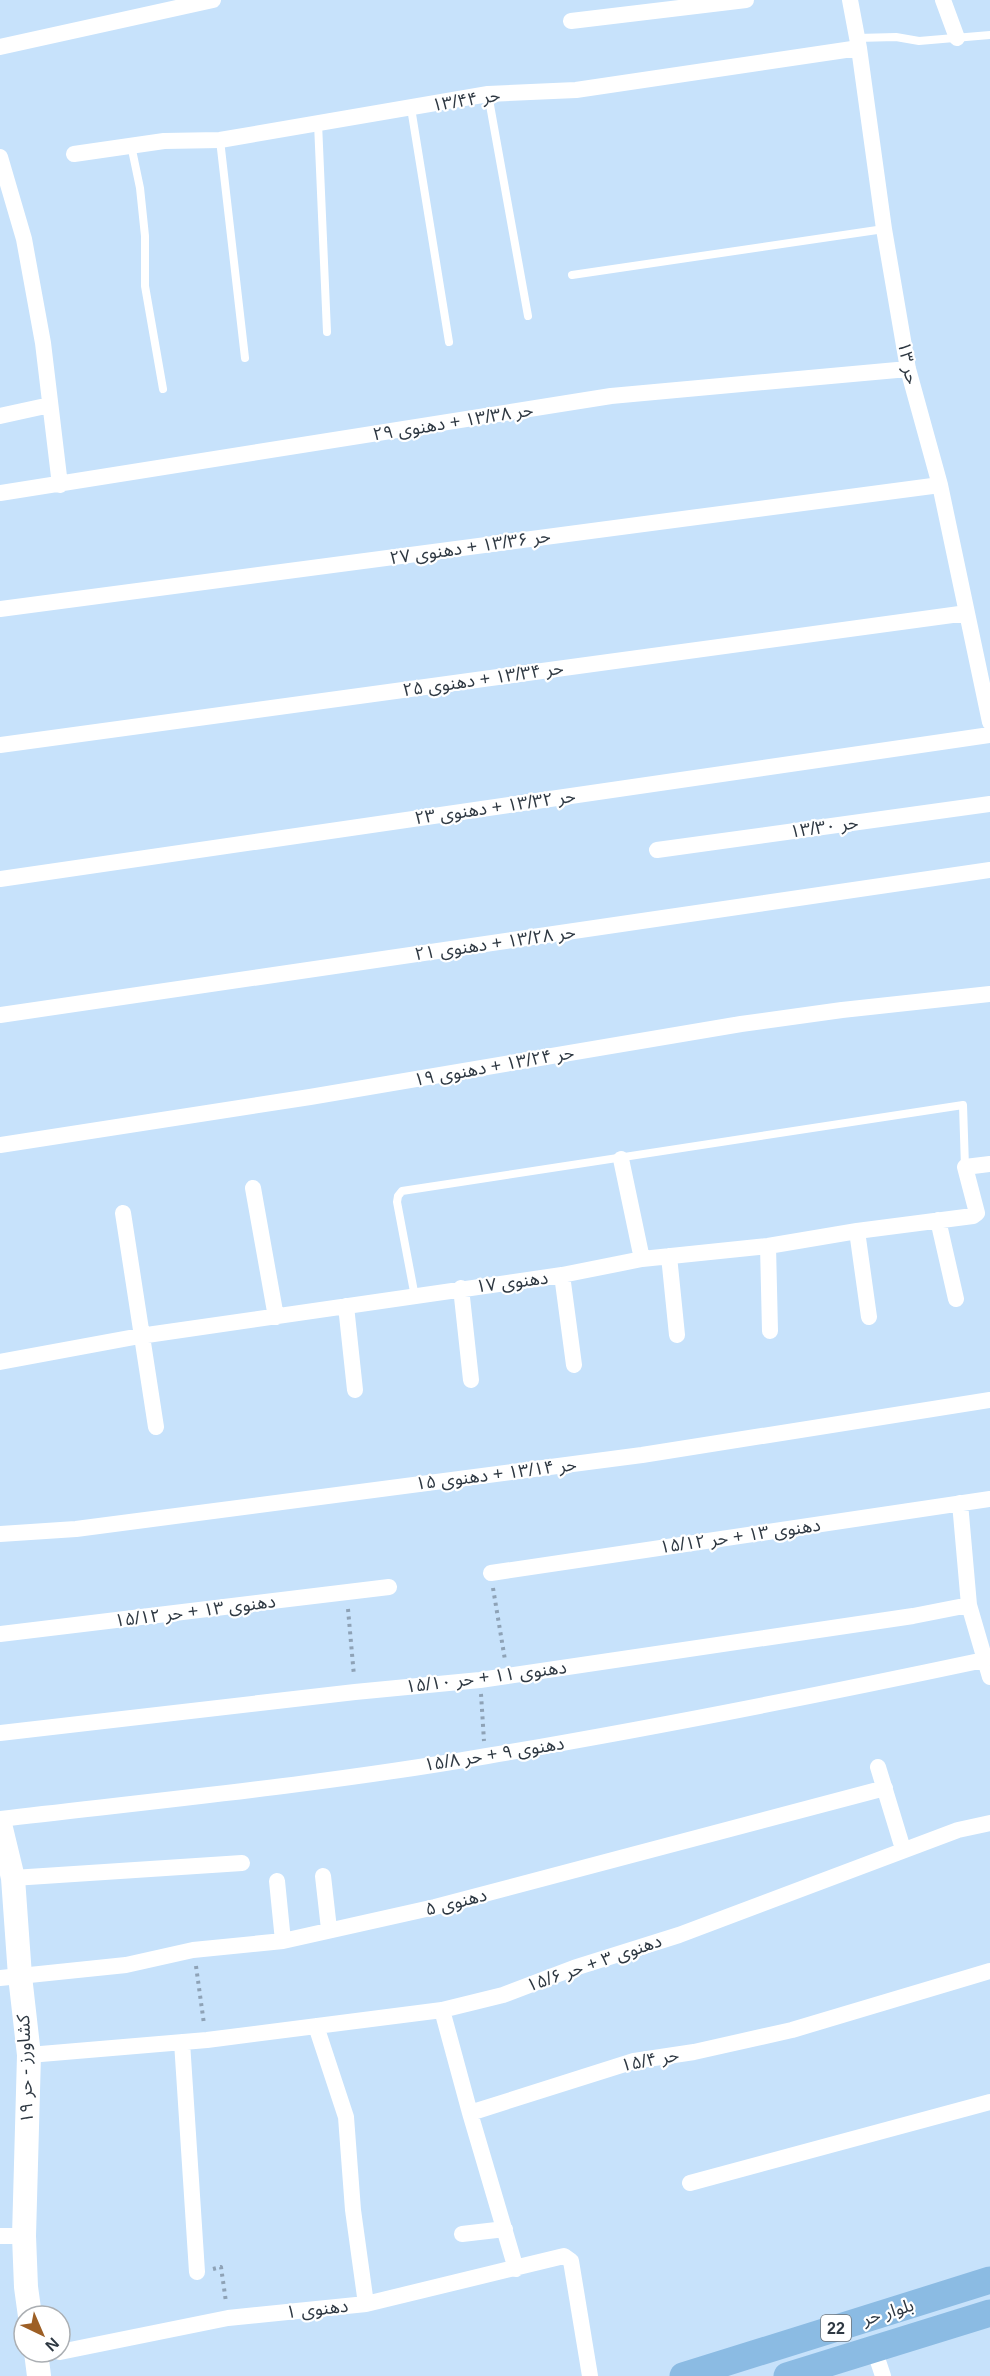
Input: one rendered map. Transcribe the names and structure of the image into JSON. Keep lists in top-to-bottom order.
{
  "streets": {
    "main road": ["بلوار حر", "22"],
    "street": [
      "حر ۱۳/۴۴",
      "حر ۱۳",
      "حر ۱۳/۳۸ + دهنوی ۲۹",
      "حر ۱۳/۳۶ + دهنوی ۲۷",
      "حر ۱۳/۳۴ + دهنوی ۲۵",
      "حر ۱۳/۳۲ + دهنوی ۲۳",
      "حر ۱۳/۳۰",
      "حر ۱۳/۲۸ + دهنوی ۲۱",
      "حر ۱۳/۲۴ + دهنوی ۱۹",
      "دهنوی ۱۷",
      "حر ۱۳/۱۴ + دهنوی ۱۵",
      "دهنوی ۱۳ + حر ۱۵/۱۲",
      "دهنوی ۱۱ + حر ۱۵/۱۰",
      "دهنوی ۹ + حر ۱۵/۸",
      "دهنوی ۵",
      "دهنوی ۳ + حر ۱۵/۶",
      "حر ۱۵/۴",
      "کشاورز - حر ۱۹",
      "دهنوی ۱"
    ]
  },
  "crossings": [
    ["حر ۱۳/۴۴", "حر ۱۳"],
    ["حر ۱۳", "حر ۱۳/۳۸ + دهنوی ۲۹"],
    ["حر ۱۳", "حر ۱۳/۳۶ + دهنوی ۲۷"],
    ["حر ۱۳", "حر ۱۳/۳۴ + دهنوی ۲۵"],
    ["دهنوی ۵", "کشاورز - حر ۱۹"],
    ["دهنوی ۳ + حر ۱۵/۶", "کشاورز - حر ۱۹"]
  ],
  "north": "bottom right"
}
